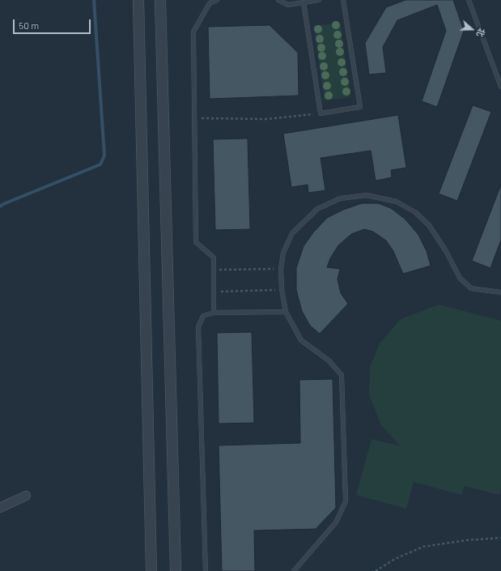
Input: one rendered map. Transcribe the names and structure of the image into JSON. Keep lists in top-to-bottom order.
{
  "scale_bar": "50 m",
  "north": "right"
}
